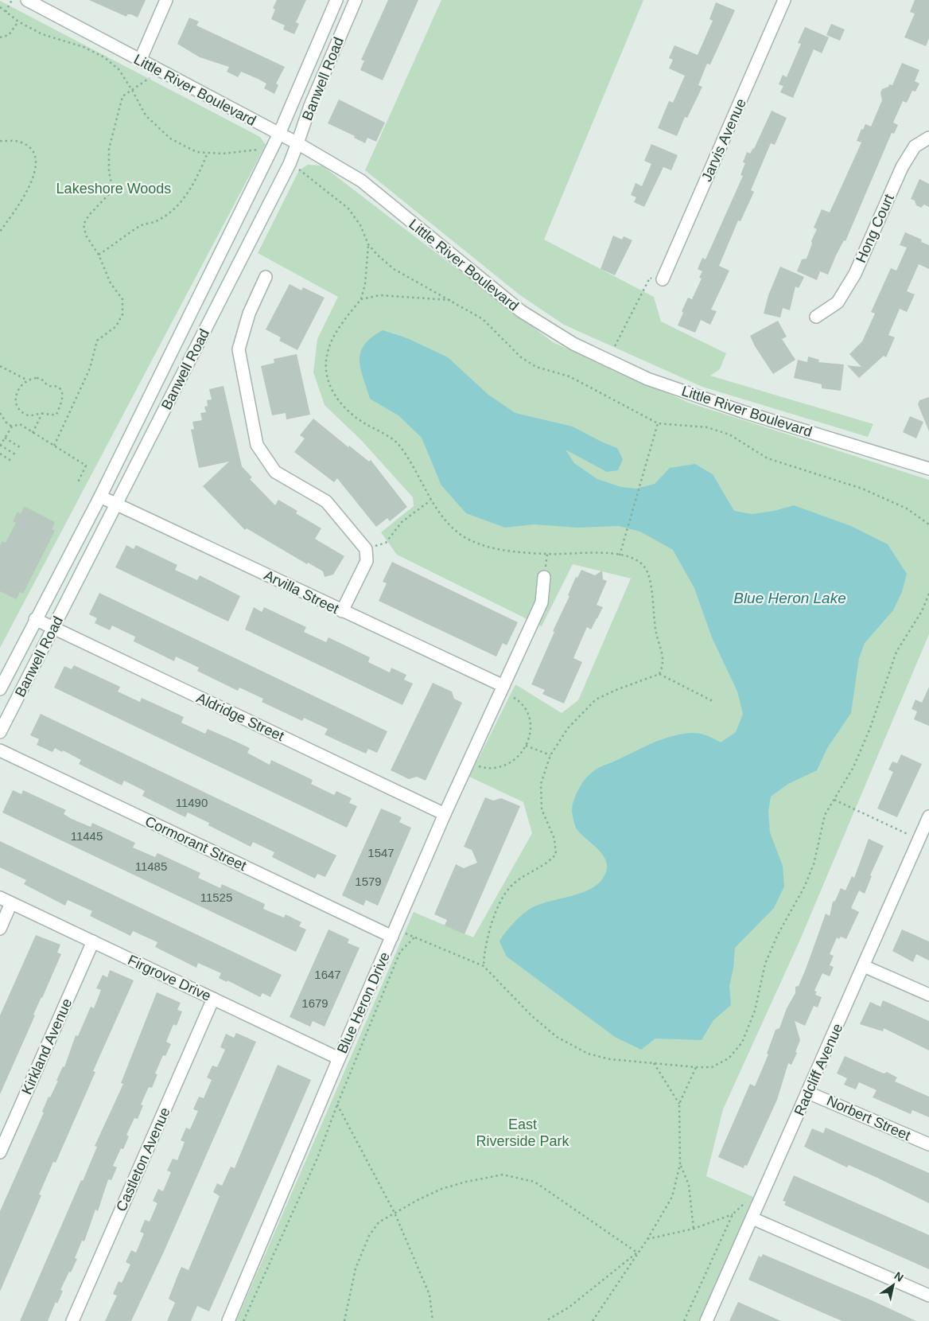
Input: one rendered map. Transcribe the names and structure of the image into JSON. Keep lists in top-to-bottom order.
{
  "streets": {
    "street": [
      "Banwell Road",
      "Little River Boulevard",
      "Jarvis Avenue",
      "Hong Court",
      "Arvilla Street",
      "Aldridge Street",
      "Cormorant Street",
      "Firgrove Drive",
      "Blue Heron Drive",
      "Kirkland Avenue",
      "Radcliff Avenue",
      "Norbert Street",
      "Castleton Avenue"
    ]
  },
  "crossings": [
    ["Banwell Road", "Little River Boulevard"],
    ["Banwell Road", "Arvilla Street"],
    ["Banwell Road", "Aldridge Street"],
    ["Arvilla Street", "Blue Heron Drive"],
    ["Aldridge Street", "Blue Heron Drive"],
    ["Cormorant Street", "Blue Heron Drive"],
    ["Firgrove Drive", "Blue Heron Drive"],
    ["Firgrove Drive", "Kirkland Avenue"],
    ["Firgrove Drive", "Castleton Avenue"],
    ["Radcliff Avenue", "Norbert Street"]
  ],
  "water": ["Blue Heron Lake"],
  "parks": ["Lakeshore Woods", "East Riverside Park"],
  "house_numbers": [
    "11490",
    "11445",
    "1547",
    "11485",
    "1579",
    "11525",
    "1647",
    "1679"
  ],
  "north": "top right"
}
